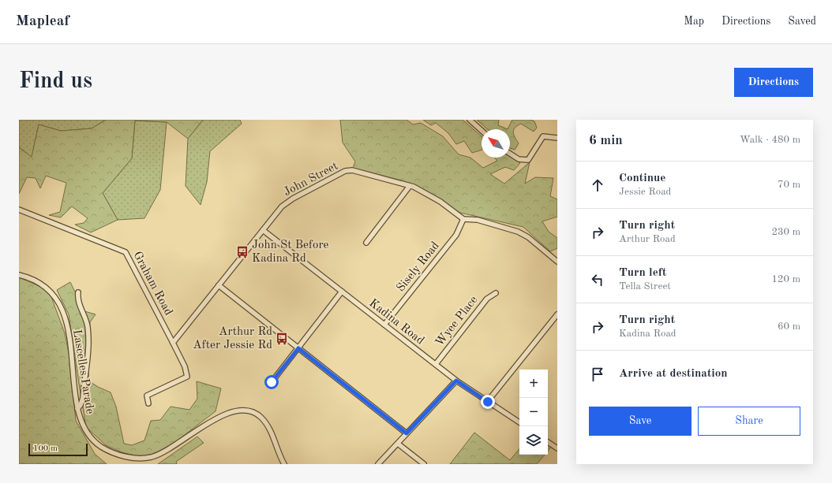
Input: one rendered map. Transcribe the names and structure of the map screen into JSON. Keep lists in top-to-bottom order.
{
  "streets": {
    "street": [
      "John Street",
      "Sisely Road",
      "Graham Road",
      "Wyee Place",
      "Kadina Road",
      "Lascelles Parade"
    ]
  },
  "crossings": [
    ["John Street", "Sisely Road"],
    ["John Street", "Graham Road"],
    ["John Street", "Kadina Road"],
    ["Sisely Road", "Kadina Road"],
    ["Wyee Place", "Kadina Road"]
  ],
  "places": {
    "bus stop": ["John St Before Kadina Rd", "Arthur Rd After Jessie Rd"]
  },
  "scale_bar": "100 m",
  "north": "top left",
  "page": {
    "header": "Mapleaf",
    "nav": ["Map", "Directions", "Saved"],
    "buttons": [
      "Directions",
      ["Save", "Share"]
    ],
    "title": "Find us",
    "heading": ["6 min", "Walk · 480 m"],
    "list": [
      ["Continue", "Jessie Road", "70 m"],
      ["Turn right", "Arthur Road", "230 m"],
      ["Turn left", "Tella Street", "120 m"],
      ["Turn right", "Kadina Road", "60 m"],
      "Arrive at destination"
    ],
    "map_buttons": ["+", "−"],
    "scale": "100 m"
  }
}
